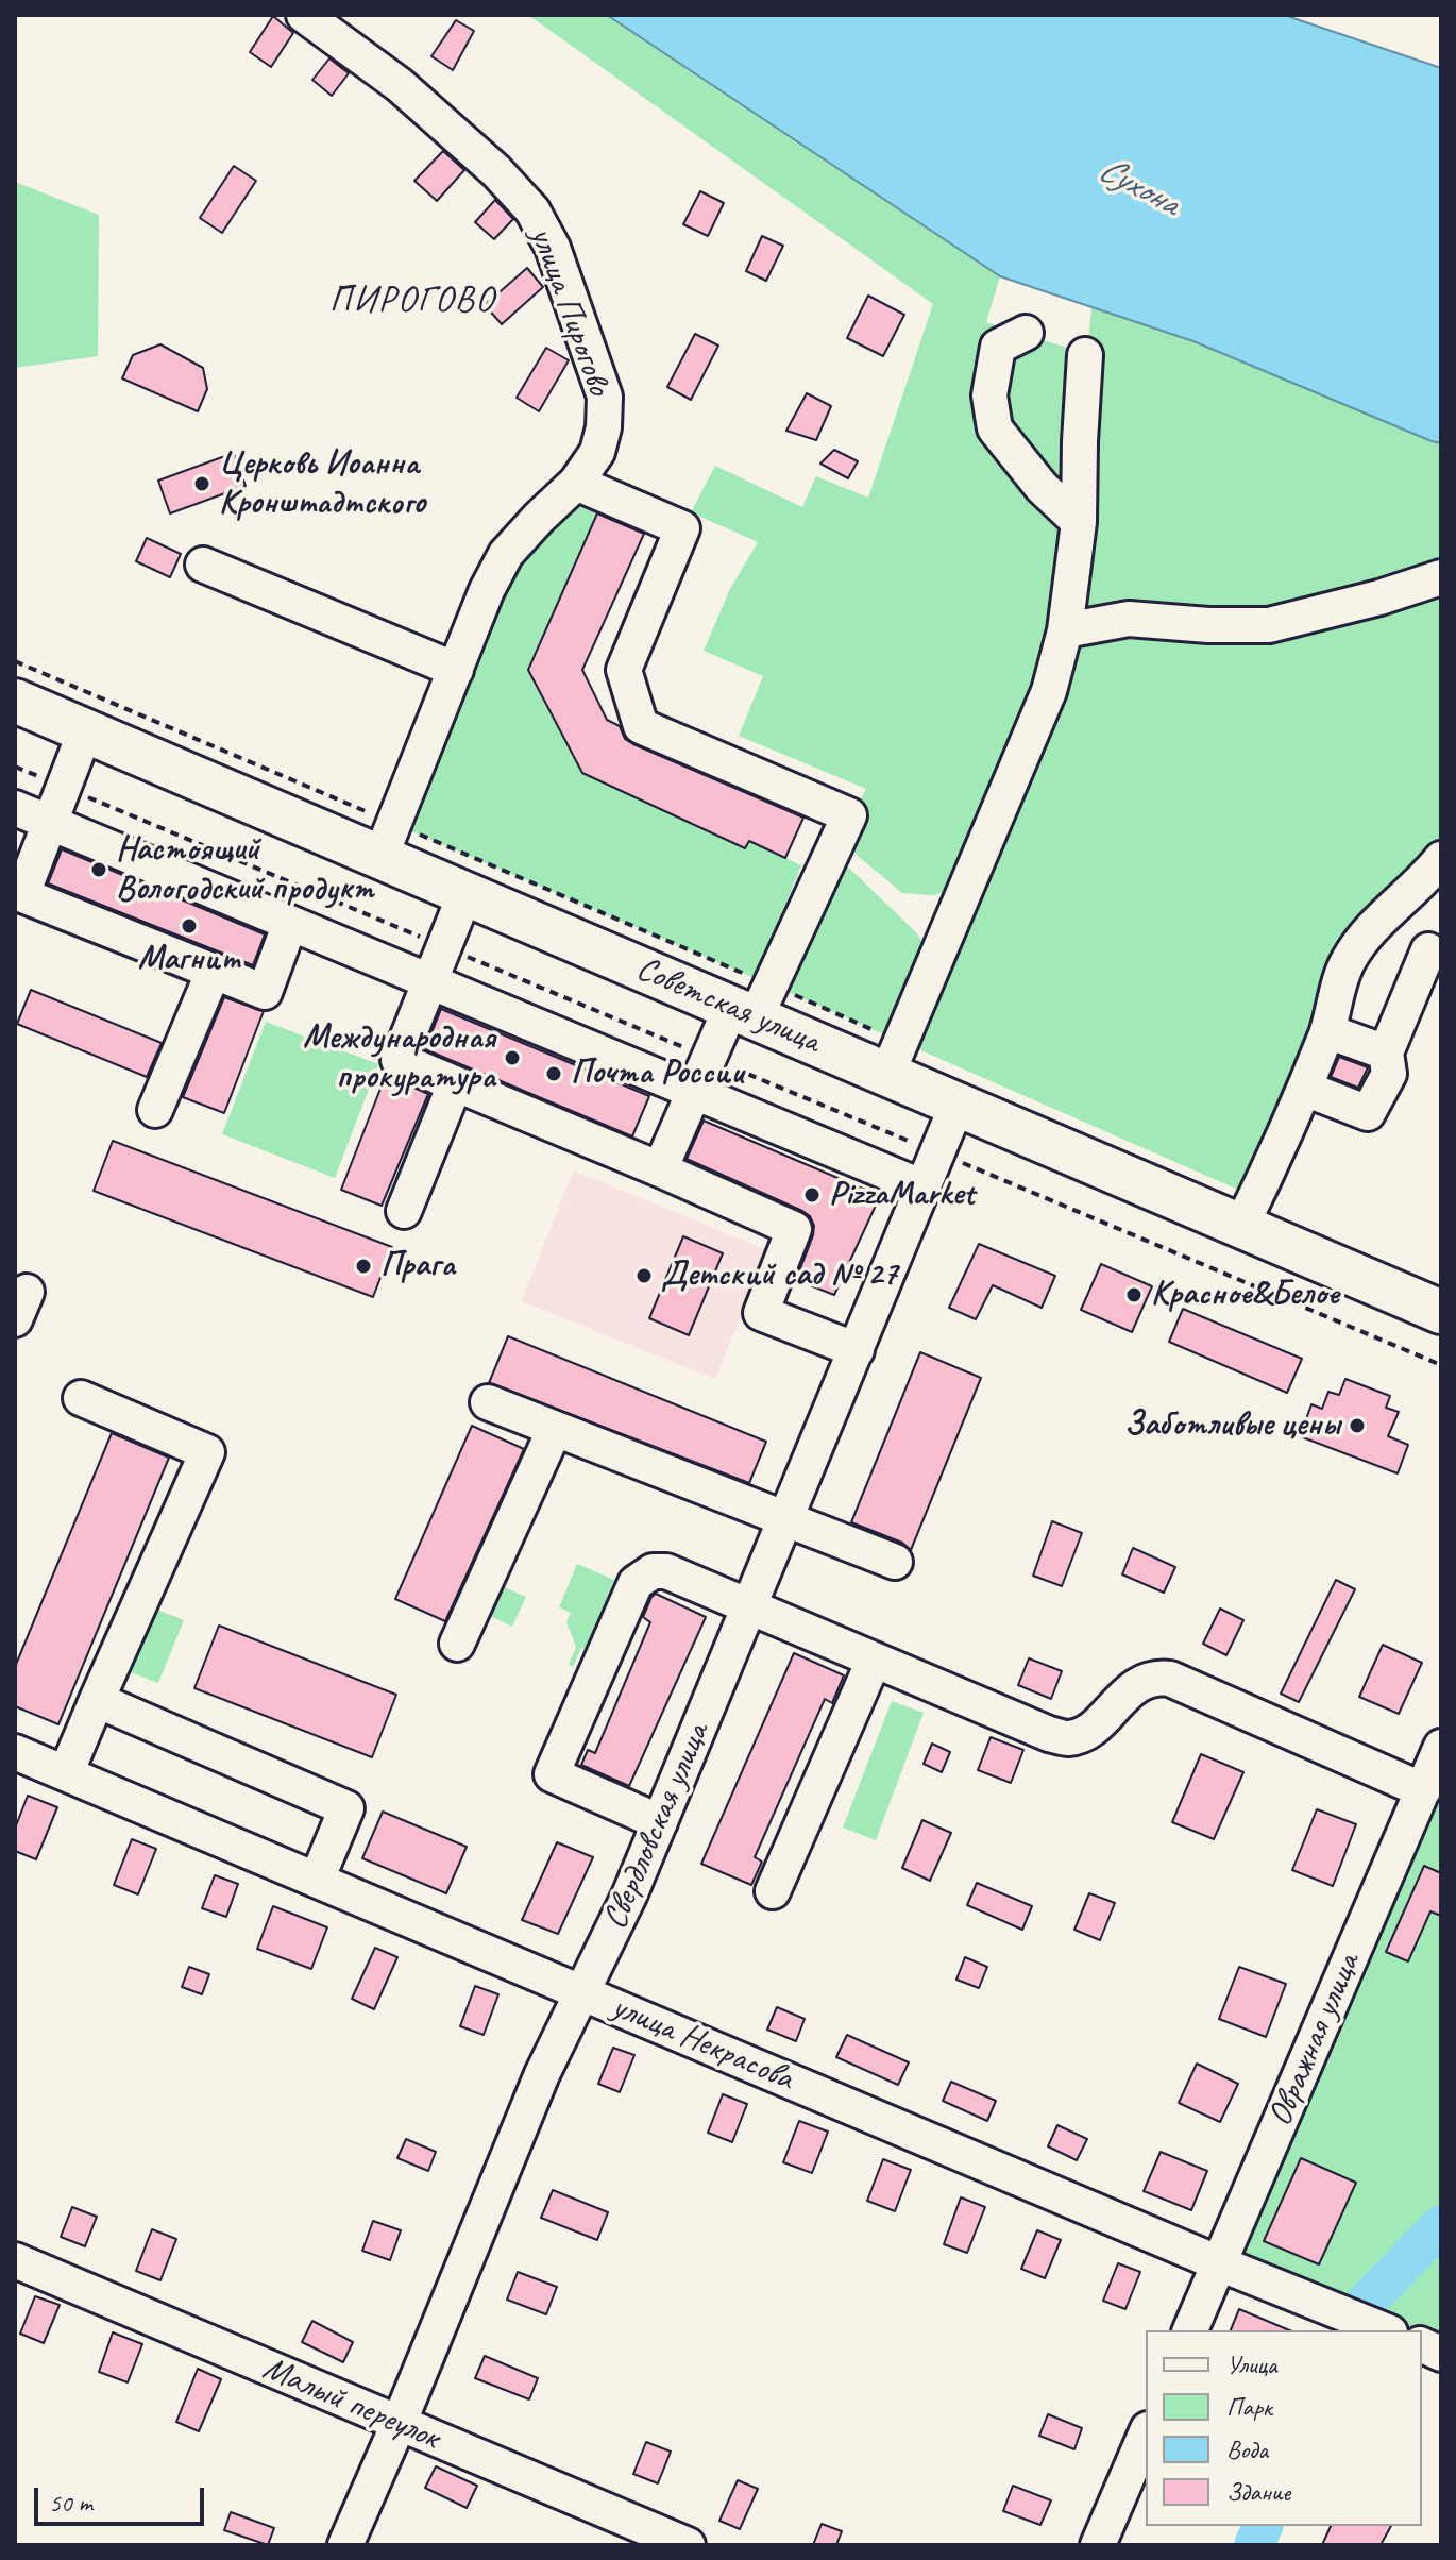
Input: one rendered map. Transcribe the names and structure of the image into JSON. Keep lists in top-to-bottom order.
{
  "streets": {
    "main road": ["Советская улица"],
    "street": [
      "улица Пирогово",
      "Свердловская улица",
      "Овражная улица",
      "улица Некрасова",
      "Малый переулок"
    ]
  },
  "crossings": [
    ["улица Пирогово", "Советская улица"],
    ["Советская улица", "Свердловская улица"],
    ["Свердловская улица", "улица Некрасова"],
    ["Свердловская улица", "Малый переулок"],
    ["Овражная улица", "улица Некрасова"]
  ],
  "districts": ["ПИРОГОВО"],
  "water": ["Сухона"],
  "places": [
    "Церковь Иоанна Кронштадтского",
    "Настоящий Вологодский продукт",
    "Магнит",
    "Международная прокуратура",
    "Почта России",
    "PizzaMarket",
    "Прага",
    "Детский сад № 27",
    "Красное&Белое",
    "Заботливые цены"
  ],
  "legend": [
    "Улица",
    "Парк",
    "Вода",
    "Здание"
  ],
  "scale_bar": "50 m"
}
